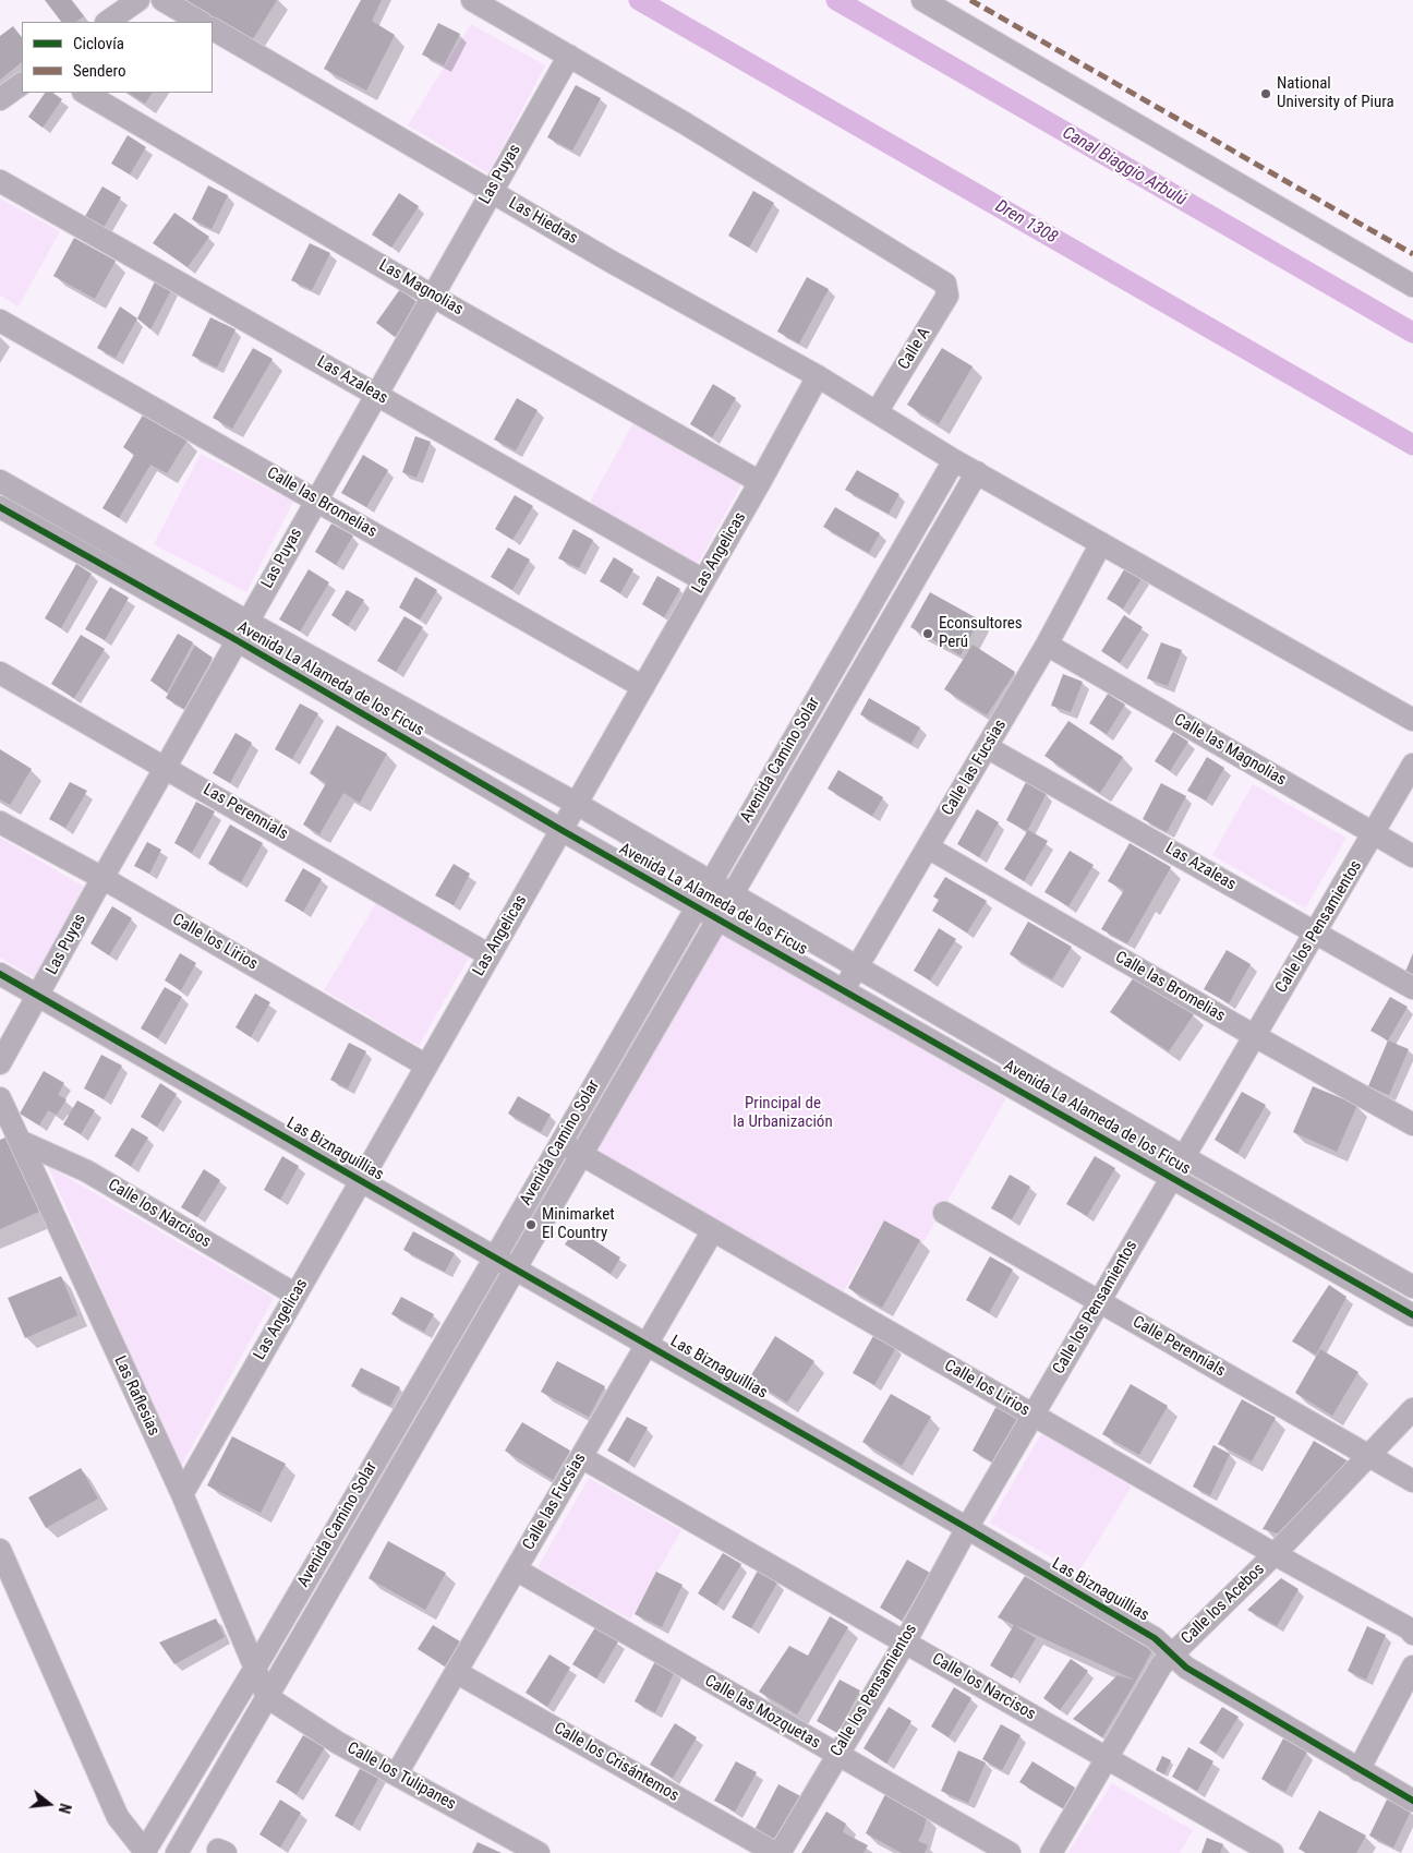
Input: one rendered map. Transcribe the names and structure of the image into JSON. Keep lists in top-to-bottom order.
{
  "streets": {
    "street": [
      "Las Puyas",
      "Las Hiedras",
      "Las Magnolias",
      "Calle A",
      "Las Azaleas",
      "Calle las Bromelias",
      "Las Angelicas",
      "Avenida La Alameda de los Ficus",
      "Calle las Magnolias",
      "Avenida Camino Solar",
      "Calle las Fucsias",
      "Las Perennials",
      "Calle los Pensamientos",
      "Calle los Lirios",
      "Las Biznaguillias",
      "Calle los Narcisos",
      "Calle Perennials",
      "Las Raflesias",
      "Calle los Acebos",
      "Calle las Mozquetas",
      "Calle los Crisántemos",
      "Calle los Tulipanes"
    ]
  },
  "crossings": [
    ["Las Puyas", "Las Hiedras"],
    ["Las Puyas", "Las Magnolias"],
    ["Las Puyas", "Calle A"],
    ["Las Puyas", "Las Azaleas"],
    ["Las Puyas", "Calle las Bromelias"],
    ["Las Puyas", "Avenida La Alameda de los Ficus"],
    ["Las Puyas", "Las Perennials"],
    ["Las Puyas", "Calle los Lirios"],
    ["Las Puyas", "Las Biznaguillias"],
    ["Las Hiedras", "Calle A"],
    ["Las Hiedras", "Las Angelicas"],
    ["Las Hiedras", "Avenida Camino Solar"],
    ["Las Hiedras", "Calle las Fucsias"],
    ["Las Magnolias", "Las Angelicas"],
    ["Las Azaleas", "Las Angelicas"],
    ["Las Azaleas", "Calle las Fucsias"],
    ["Las Azaleas", "Calle los Pensamientos"],
    ["Calle las Bromelias", "Las Angelicas"],
    ["Calle las Bromelias", "Calle las Fucsias"],
    ["Calle las Bromelias", "Calle los Pensamientos"],
    ["Las Angelicas", "Avenida La Alameda de los Ficus"],
    ["Las Angelicas", "Las Perennials"],
    ["Las Angelicas", "Calle los Lirios"],
    ["Las Angelicas", "Las Biznaguillias"],
    ["Las Angelicas", "Calle los Narcisos"],
    ["Las Angelicas", "Las Raflesias"],
    ["Avenida La Alameda de los Ficus", "Avenida Camino Solar"],
    ["Avenida La Alameda de los Ficus", "Calle las Fucsias"],
    ["Avenida La Alameda de los Ficus", "Calle los Pensamientos"],
    ["Calle las Magnolias", "Calle las Fucsias"],
    ["Calle las Magnolias", "Calle los Pensamientos"],
    ["Avenida Camino Solar", "Calle los Lirios"],
    ["Avenida Camino Solar", "Las Biznaguillias"],
    ["Avenida Camino Solar", "Las Raflesias"],
    ["Avenida Camino Solar", "Calle los Tulipanes"],
    ["Calle las Fucsias", "Calle los Lirios"],
    ["Calle las Fucsias", "Las Biznaguillias"],
    ["Calle las Fucsias", "Calle los Narcisos"],
    ["Calle las Fucsias", "Calle las Mozquetas"],
    ["Calle las Fucsias", "Calle los Crisántemos"],
    ["Calle las Fucsias", "Calle los Tulipanes"],
    ["Calle los Pensamientos", "Calle los Lirios"],
    ["Calle los Pensamientos", "Las Biznaguillias"],
    ["Calle los Pensamientos", "Calle los Narcisos"],
    ["Calle los Pensamientos", "Calle Perennials"],
    ["Calle los Pensamientos", "Calle las Mozquetas"],
    ["Calle los Lirios", "Calle los Acebos"],
    ["Las Biznaguillias", "Calle los Acebos"],
    ["Calle los Narcisos", "Las Raflesias"],
    ["Calle los Narcisos", "Calle los Acebos"],
    ["Calle Perennials", "Calle los Acebos"],
    ["Las Raflesias", "Calle los Tulipanes"]
  ],
  "water": ["Canal Biaggio Arbulú", "Dren 1308"],
  "parks": ["Principal de la Urbanización"],
  "places": ["National University of Piura", "Econsultores Perú", "Minimarket El Country"],
  "legend": ["Ciclovía", "Sendero"],
  "north": "right"
}
